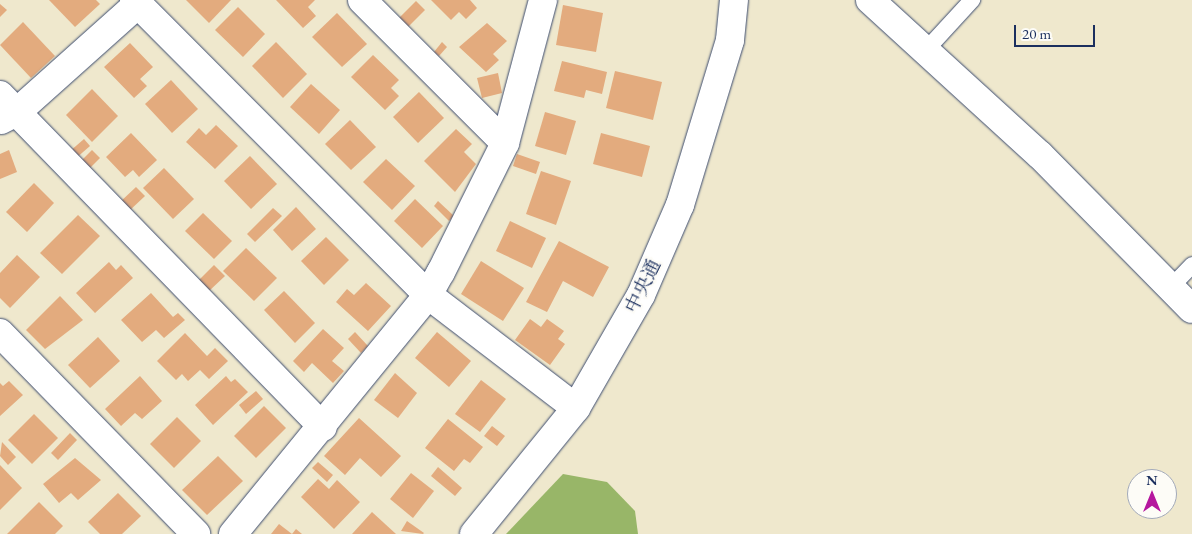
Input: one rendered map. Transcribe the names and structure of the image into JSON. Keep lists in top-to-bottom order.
{
  "streets": {
    "street": ["中央通"]
  },
  "scale_bar": "20 m",
  "north": "top"
}
